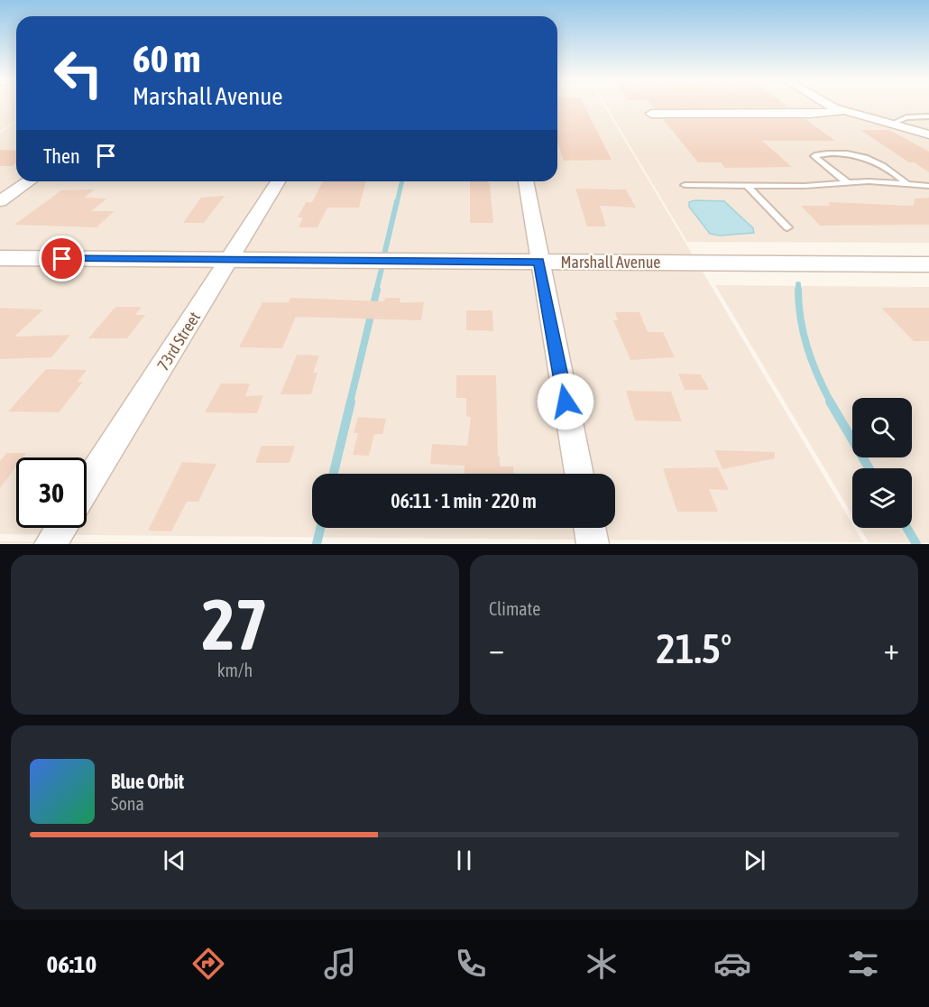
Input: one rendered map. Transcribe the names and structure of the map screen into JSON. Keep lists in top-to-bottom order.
{
  "streets": {
    "street": ["Marshall Avenue", "73rd Street"]
  },
  "crossings": [
    ["Marshall Avenue", "73rd Street"]
  ],
  "page": {
    "turn": ["60 m", "Marshall Avenue"],
    "then": "Then",
    "limit": "30",
    "trip": "06:11 · 1 min · 220 m",
    "tile": [
      ["27", "km/h"],
      "Climate"
    ],
    "heat": ["−", "21.5°", "+"],
    "song": ["Blue Orbit", "Sona"],
    "tabs": "06:10"
  }
}
